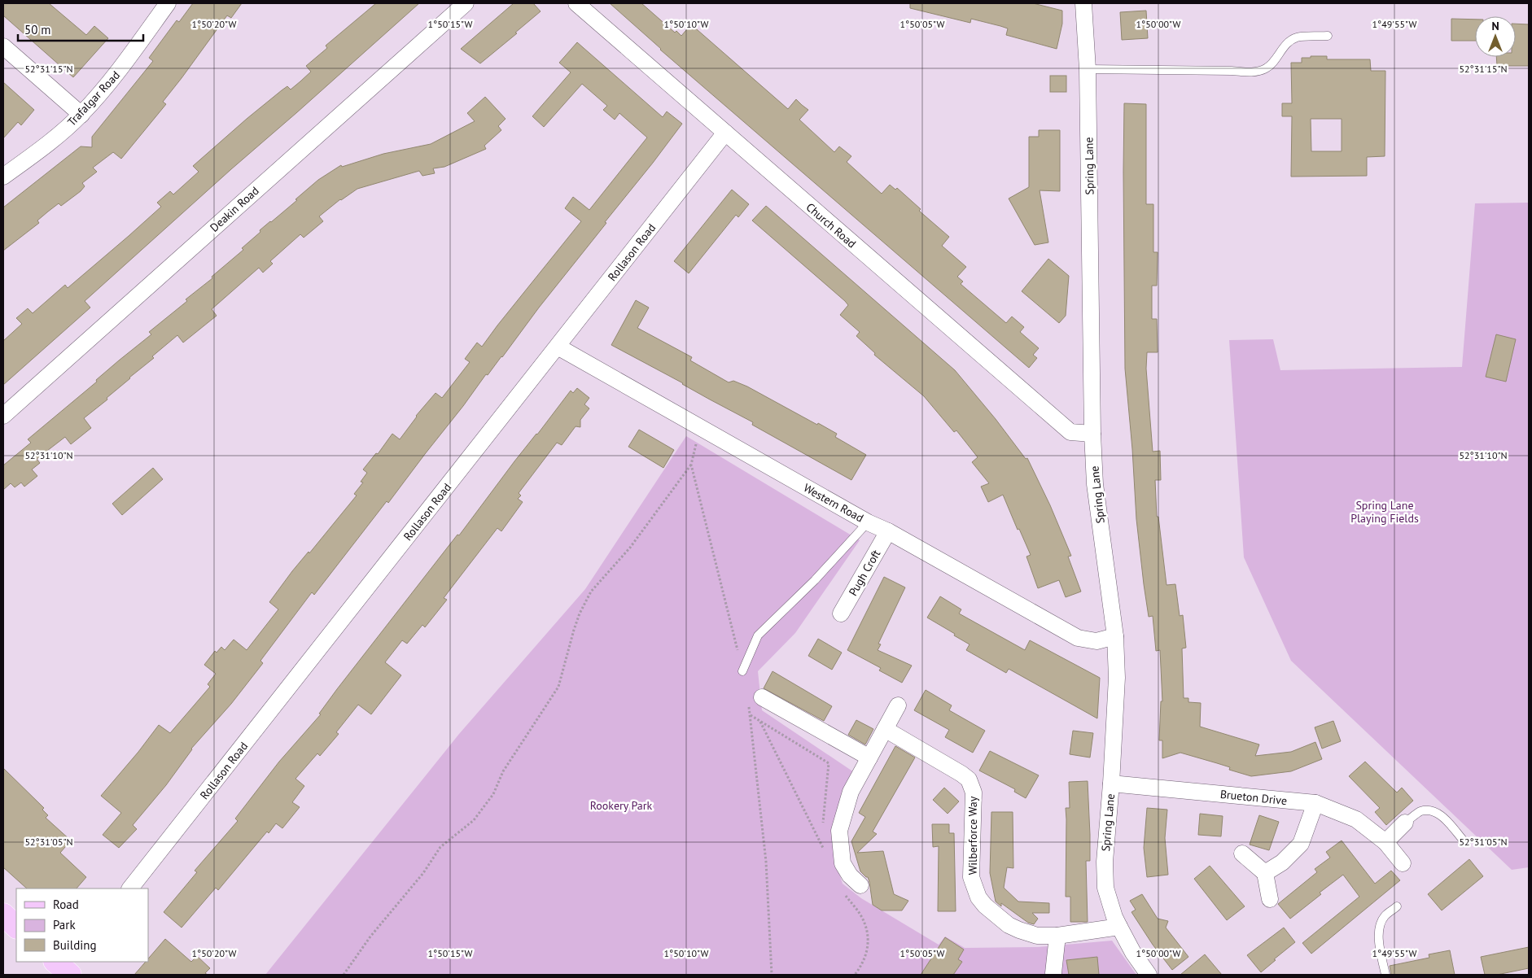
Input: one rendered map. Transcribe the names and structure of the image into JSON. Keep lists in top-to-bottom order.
{
  "streets": {
    "street": [
      "Trafalgar Road",
      "Spring Lane",
      "Deakin Road",
      "Church Road",
      "Rollason Road",
      "Western Road",
      "Pugh Croft",
      "Brueton Drive",
      "Wilberforce Way"
    ]
  },
  "crossings": [
    ["Spring Lane", "Church Road"],
    ["Spring Lane", "Western Road"],
    ["Spring Lane", "Brueton Drive"],
    ["Spring Lane", "Wilberforce Way"],
    ["Church Road", "Rollason Road"],
    ["Rollason Road", "Western Road"],
    ["Western Road", "Pugh Croft"]
  ],
  "parks": ["Spring Lane Playing Fields", "Rookery Park"],
  "legend": ["Road", "Park", "Building"],
  "scale_bar": "50 m",
  "north": "top",
  "coordinates": [
    "1°50'20\"W",
    "1°50'15\"W",
    "1°50'10\"W",
    "1°50'05\"W",
    "1°50'00\"W",
    "1°49'55\"W",
    "52°31'15\"N",
    "52°31'10\"N",
    "52°31'05\"N"
  ]
}
